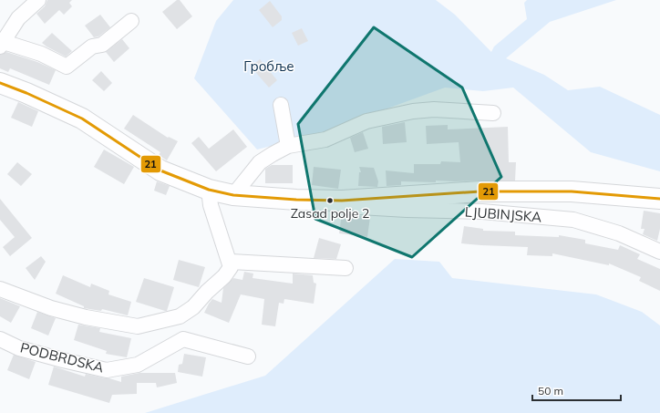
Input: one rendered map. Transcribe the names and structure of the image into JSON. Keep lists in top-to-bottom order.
{
  "streets": {
    "street": ["LJUBINJSKA", "PODBRDSKA"]
  },
  "parks": ["Гробље"],
  "places": ["Zasad polje 2"],
  "lines": ["transit line 21"],
  "scale_bar": "50 m"
}
